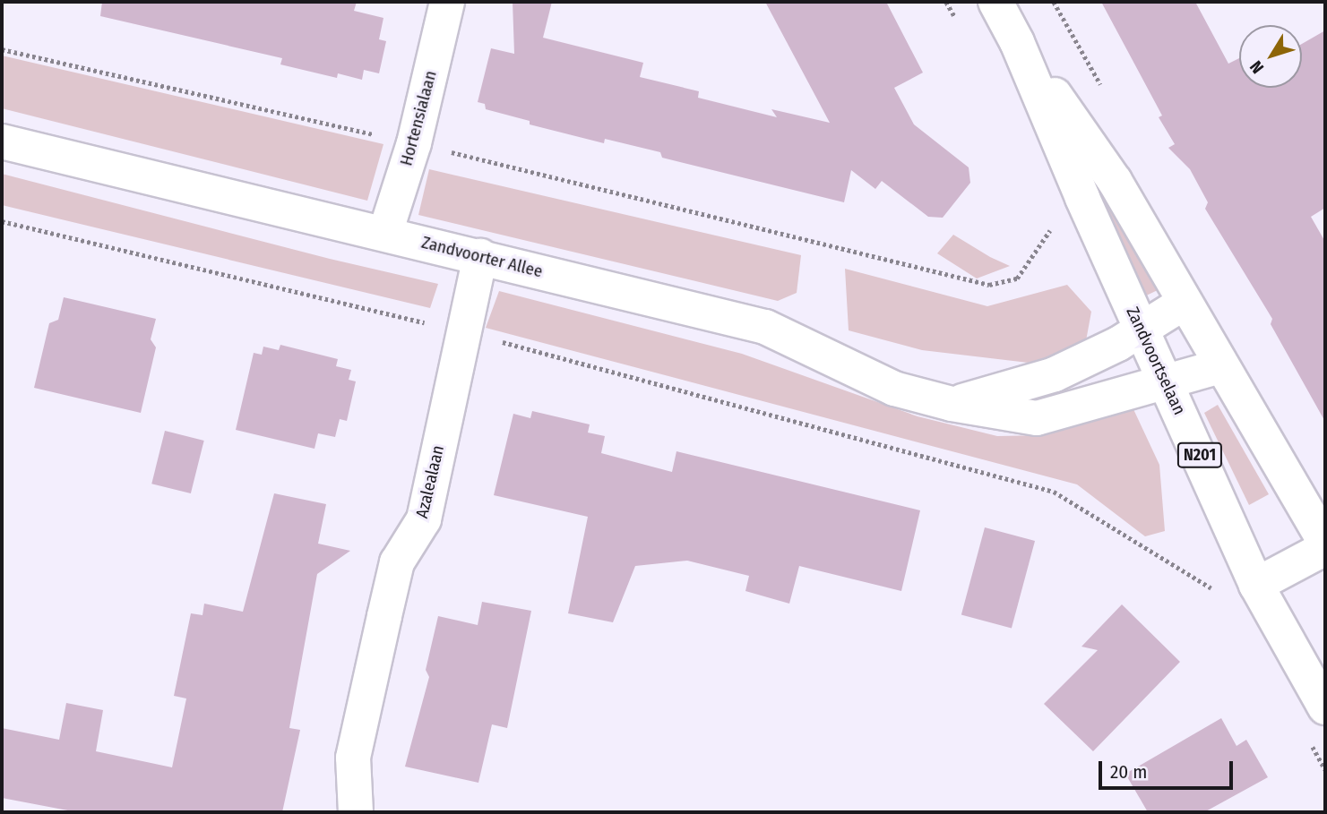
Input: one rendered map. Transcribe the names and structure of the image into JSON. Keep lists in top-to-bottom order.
{
  "streets": {
    "street": [
      "Hortensialaan",
      "Zandvoorter Allee",
      "Zandvoortselaan",
      "N201",
      "Azalealaan"
    ]
  },
  "crossings": [
    ["Hortensialaan", "Zandvoorter Allee"],
    ["Zandvoorter Allee", "Zandvoortselaan"],
    ["Zandvoorter Allee", "Azalealaan"]
  ],
  "scale_bar": "20 m",
  "north": "bottom left"
}
